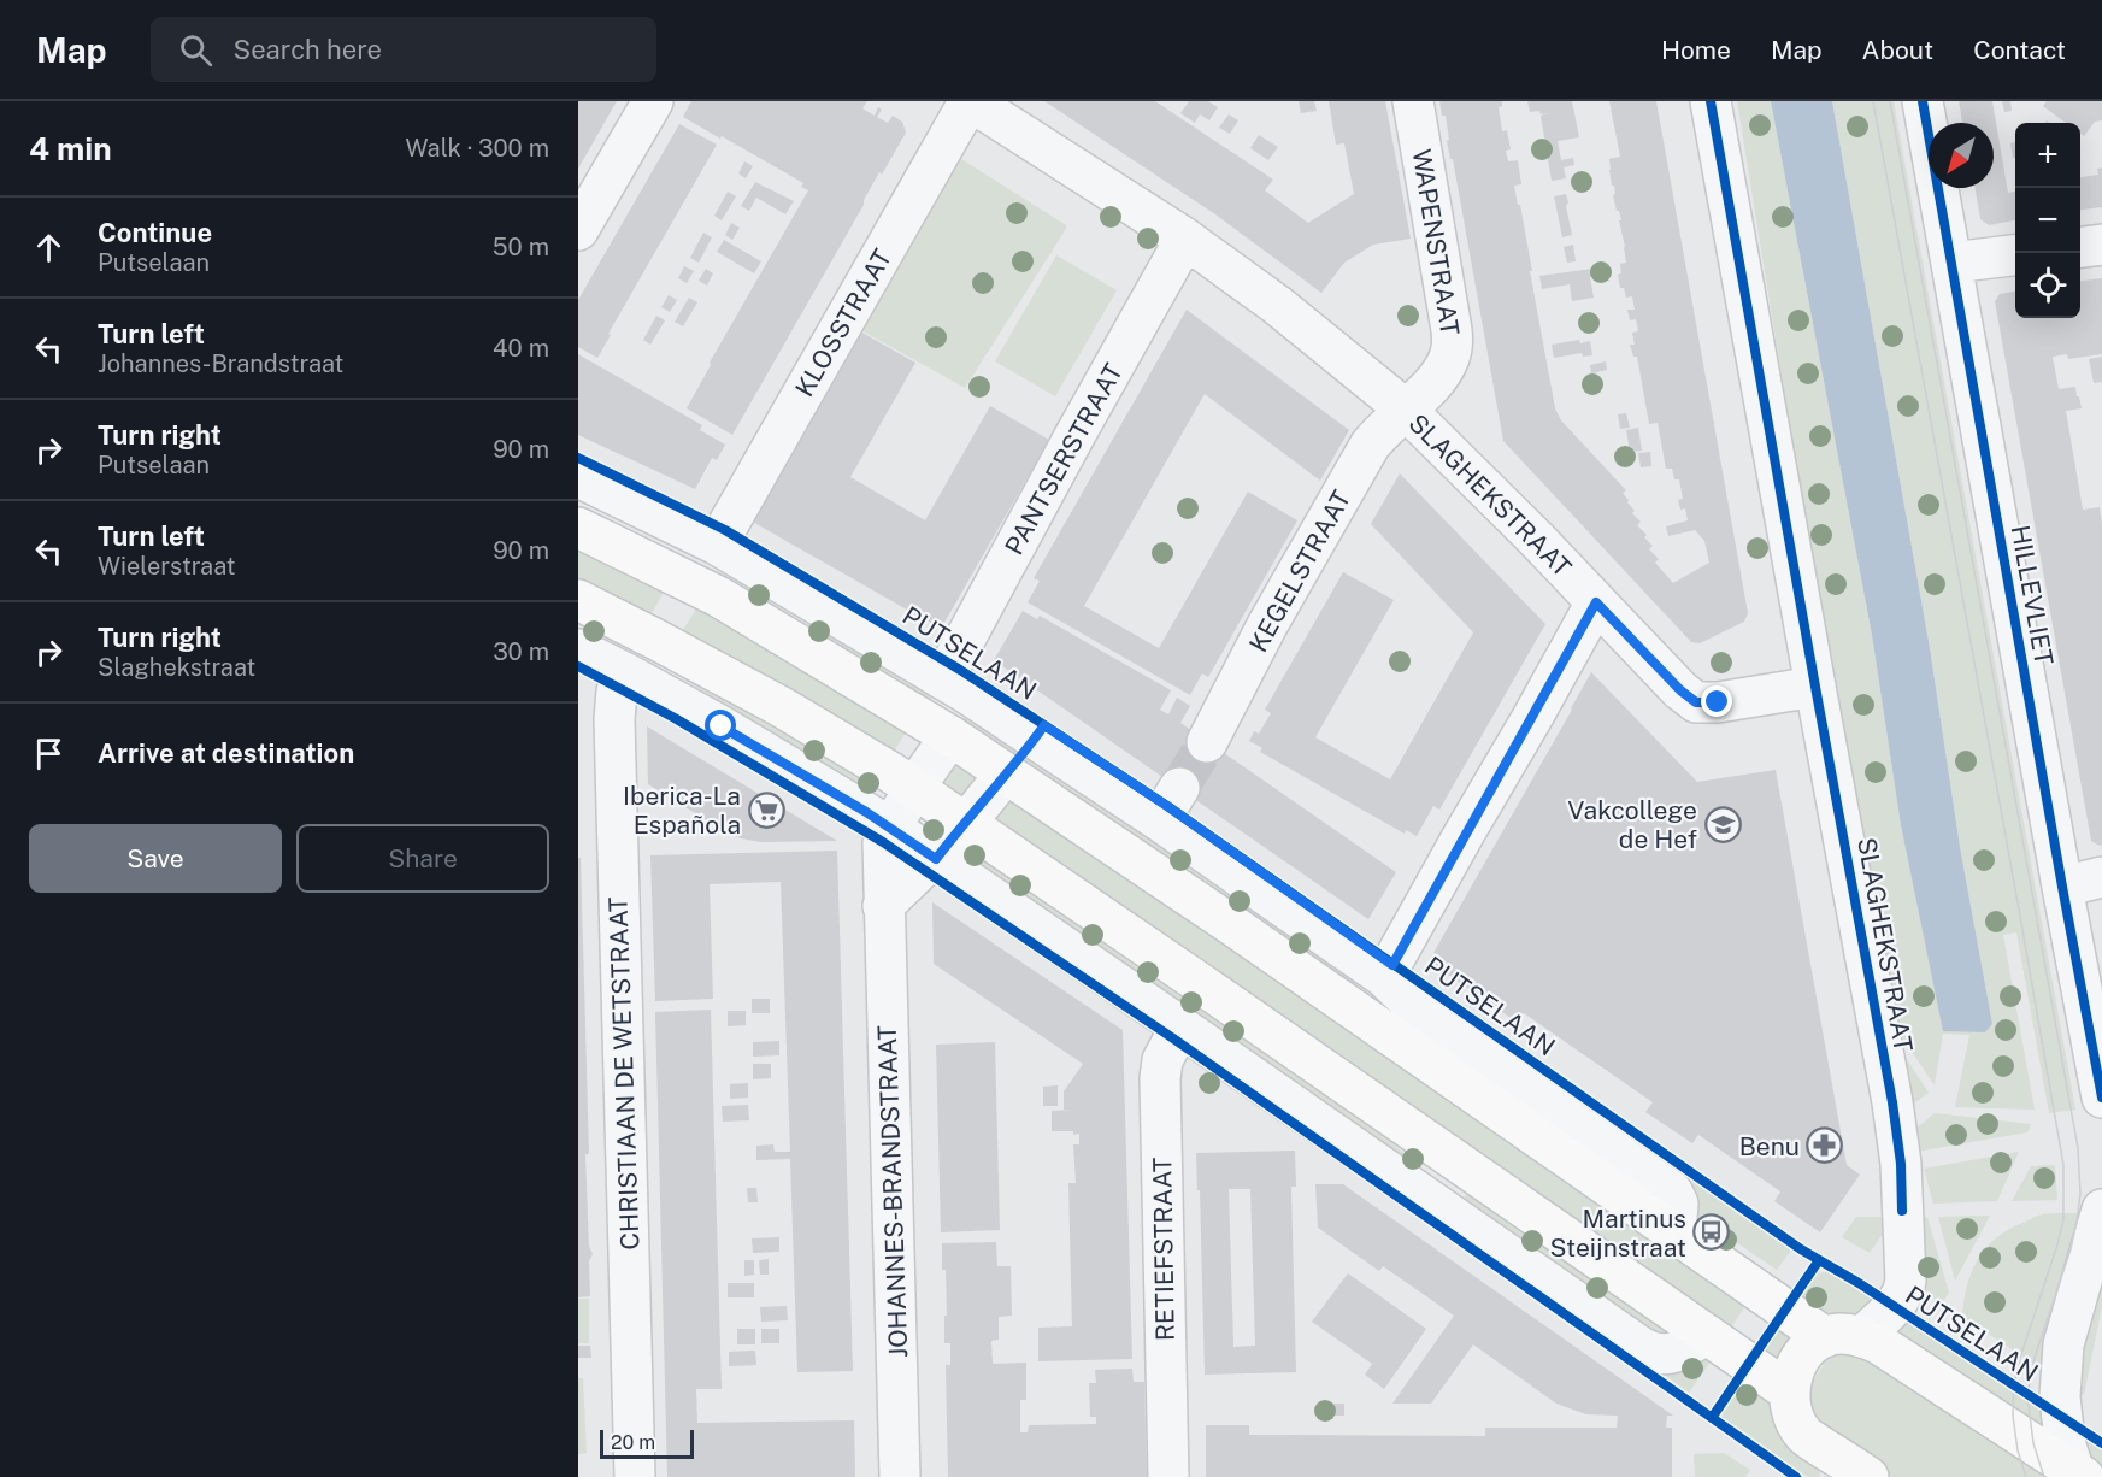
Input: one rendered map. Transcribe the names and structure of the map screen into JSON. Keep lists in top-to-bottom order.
{
  "streets": {
    "street": [
      "WAPENSTRAAT",
      "KLOSSTRAAT",
      "PANTSERSTRAAT",
      "SLAGHEKSTRAAT",
      "KEGELSTRAAT",
      "HILLEVLIET",
      "PUTSELAAN",
      "CHRISTIAAN DE WETSTRAAT",
      "JOHANNES-BRANDSTRAAT",
      "RETIEFSTRAAT"
    ]
  },
  "crossings": [
    ["WAPENSTRAAT", "SLAGHEKSTRAAT"],
    ["WAPENSTRAAT", "KEGELSTRAAT"],
    ["KLOSSTRAAT", "SLAGHEKSTRAAT"],
    ["KLOSSTRAAT", "PUTSELAAN"],
    ["PANTSERSTRAAT", "SLAGHEKSTRAAT"],
    ["PANTSERSTRAAT", "PUTSELAAN"],
    ["SLAGHEKSTRAAT", "KEGELSTRAAT"]
  ],
  "places": {
    "supermarket": ["Iberica-La Española"],
    "school or university": ["Vakcollege de Hef"],
    "pharmacy": ["Benu"],
    "bus stop": ["Martinus Steijnstraat"]
  },
  "scale_bar": "20 m",
  "north": "bottom left",
  "page": {
    "header": "Map",
    "search": "Search here",
    "nav": [
      "Home",
      "Map",
      "About",
      "Contact"
    ],
    "heading": ["4 min", "Walk · 300 m"],
    "map_buttons": ["+", "−"],
    "list": [
      ["Continue", "Putselaan", "50 m"],
      ["Turn left", "Johannes-Brandstraat", "40 m"],
      ["Turn right", "Putselaan", "90 m"],
      ["Turn left", "Wielerstraat", "90 m"],
      ["Turn right", "Slaghekstraat", "30 m"],
      "Arrive at destination"
    ],
    "buttons": ["Save", "Share"],
    "scale": "20 m"
  }
}
